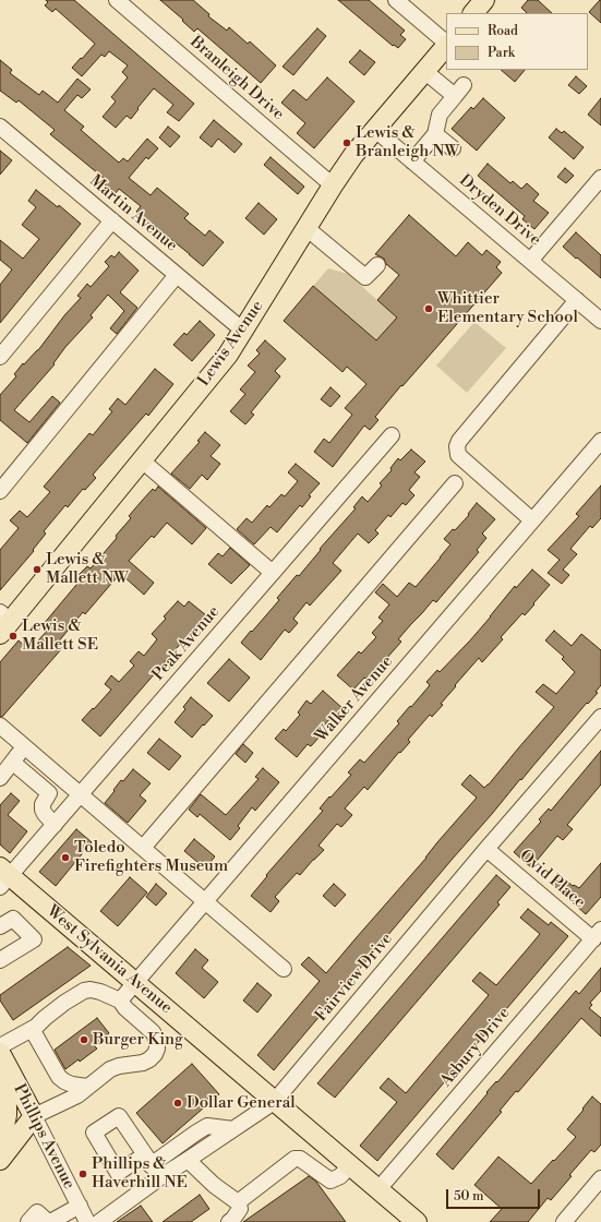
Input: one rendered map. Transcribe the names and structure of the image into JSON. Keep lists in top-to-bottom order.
{
  "streets": {
    "main road": ["Lewis Avenue", "West Sylvania Avenue", "Phillips Avenue"],
    "street": [
      "Branleigh Drive",
      "Dryden Drive",
      "Martin Avenue",
      "Peak Avenue",
      "Walker Avenue",
      "Ovid Place",
      "Fairview Drive",
      "Asbury Drive"
    ]
  },
  "crossings": [
    ["Branleigh Drive", "Lewis Avenue"],
    ["Dryden Drive", "Lewis Avenue"],
    ["Martin Avenue", "Lewis Avenue"],
    ["Peak Avenue", "West Sylvania Avenue"],
    ["Walker Avenue", "West Sylvania Avenue"],
    ["Ovid Place", "Fairview Drive"],
    ["Ovid Place", "Asbury Drive"],
    ["West Sylvania Avenue", "Fairview Drive"],
    ["West Sylvania Avenue", "Asbury Drive"]
  ],
  "places": [
    "Lewis & Branleigh NW",
    "Whittier Elementary School",
    "Lewis & Mallett NW",
    "Lewis & Mallett SE",
    "Toledo Firefighters Museum",
    "Burger King",
    "Dollar General",
    "Phillips & Haverhill NE"
  ],
  "legend": ["Road", "Park"],
  "scale_bar": "50 m"
}
